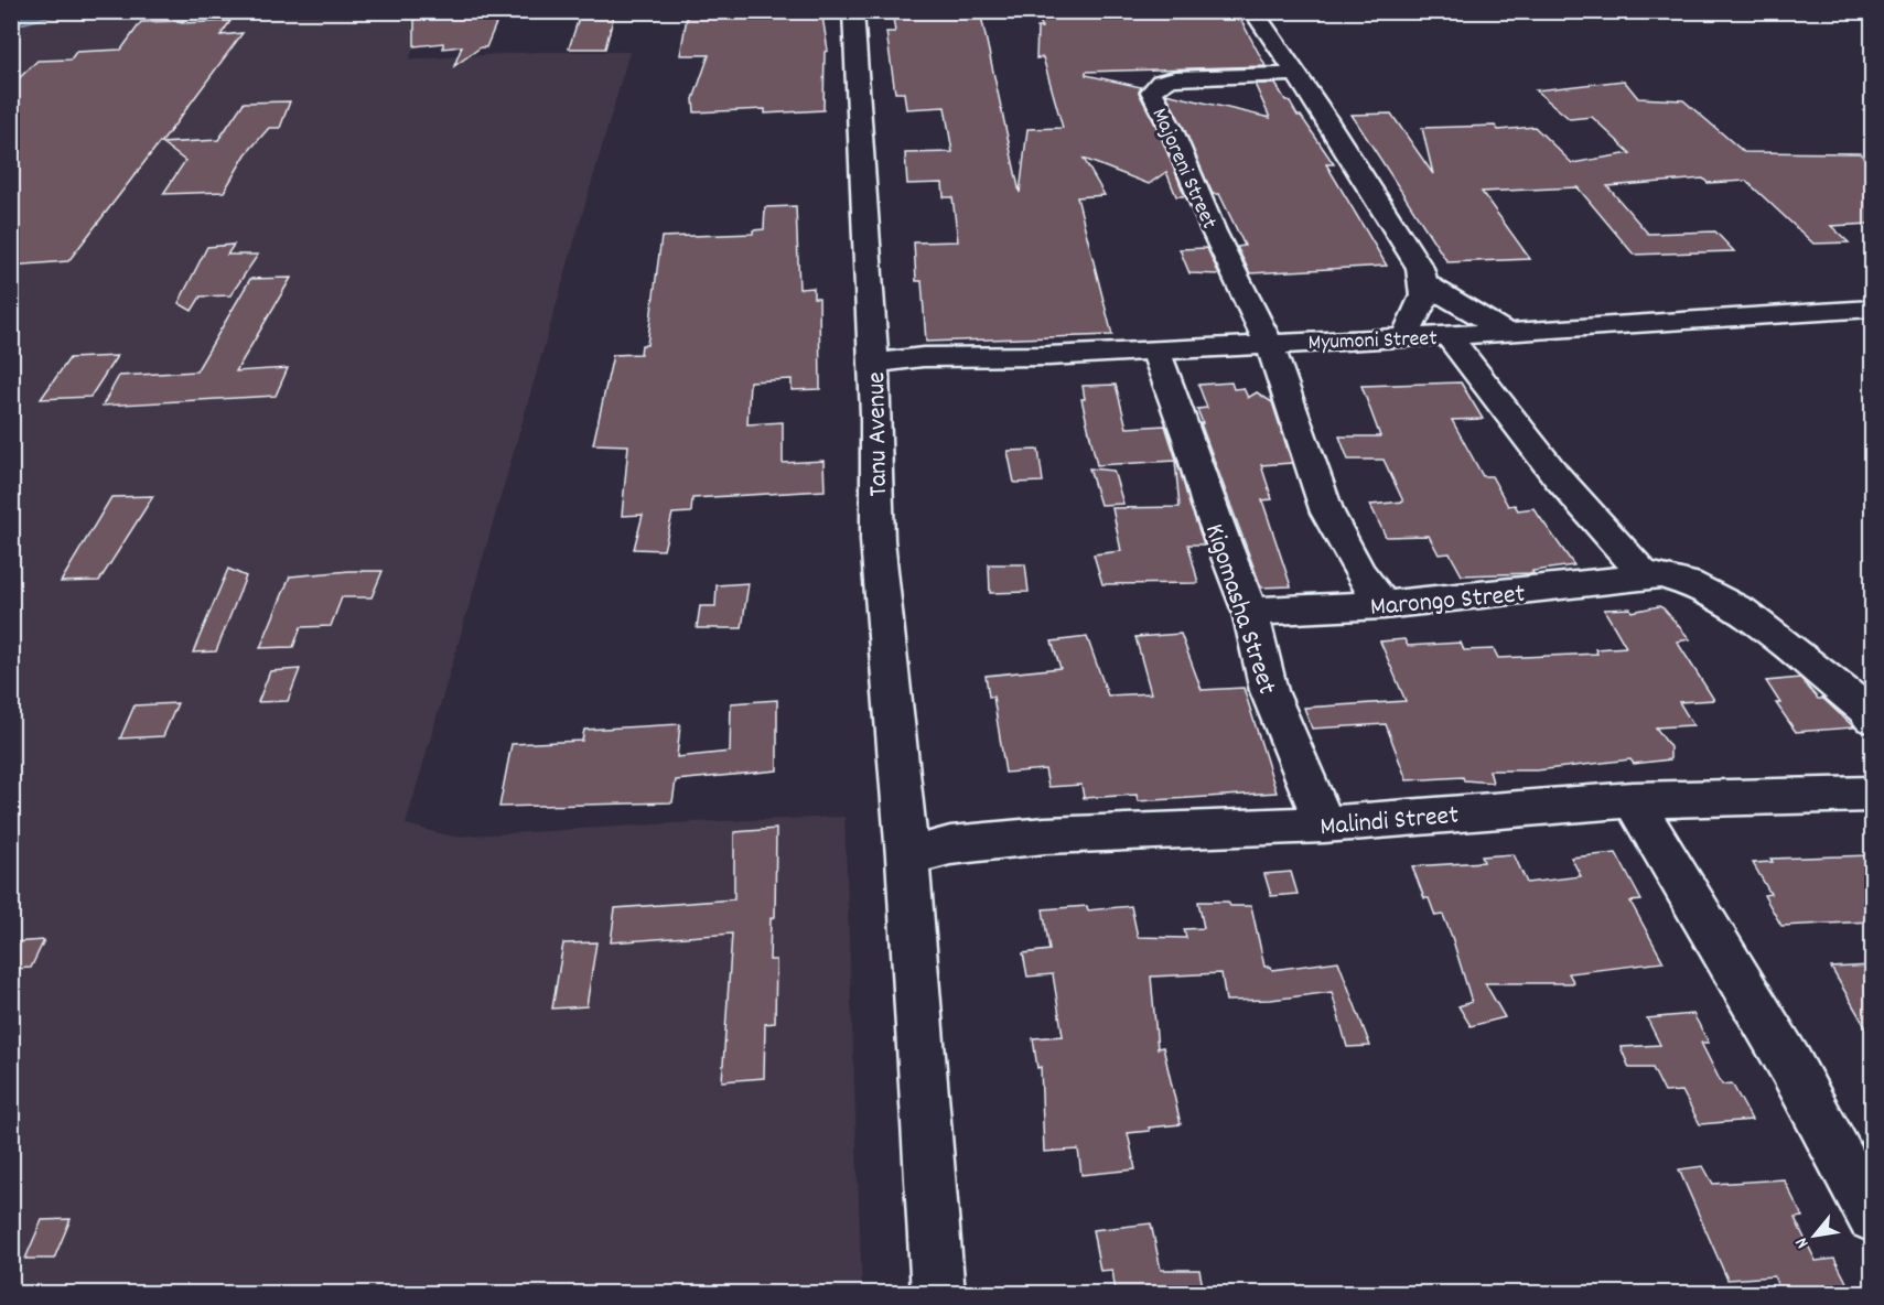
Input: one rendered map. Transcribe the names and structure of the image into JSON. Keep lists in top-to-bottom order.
{
  "streets": {
    "street": [
      "Majoreni Street",
      "Myumoni Street",
      "Tanu Avenue",
      "Marongo Street",
      "Kigomasha Street",
      "Malindi Street"
    ]
  },
  "crossings": [
    ["Majoreni Street", "Myumoni Street"],
    ["Myumoni Street", "Tanu Avenue"],
    ["Myumoni Street", "Kigomasha Street"],
    ["Tanu Avenue", "Malindi Street"],
    ["Marongo Street", "Kigomasha Street"],
    ["Kigomasha Street", "Malindi Street"]
  ],
  "north": "bottom left"
}
